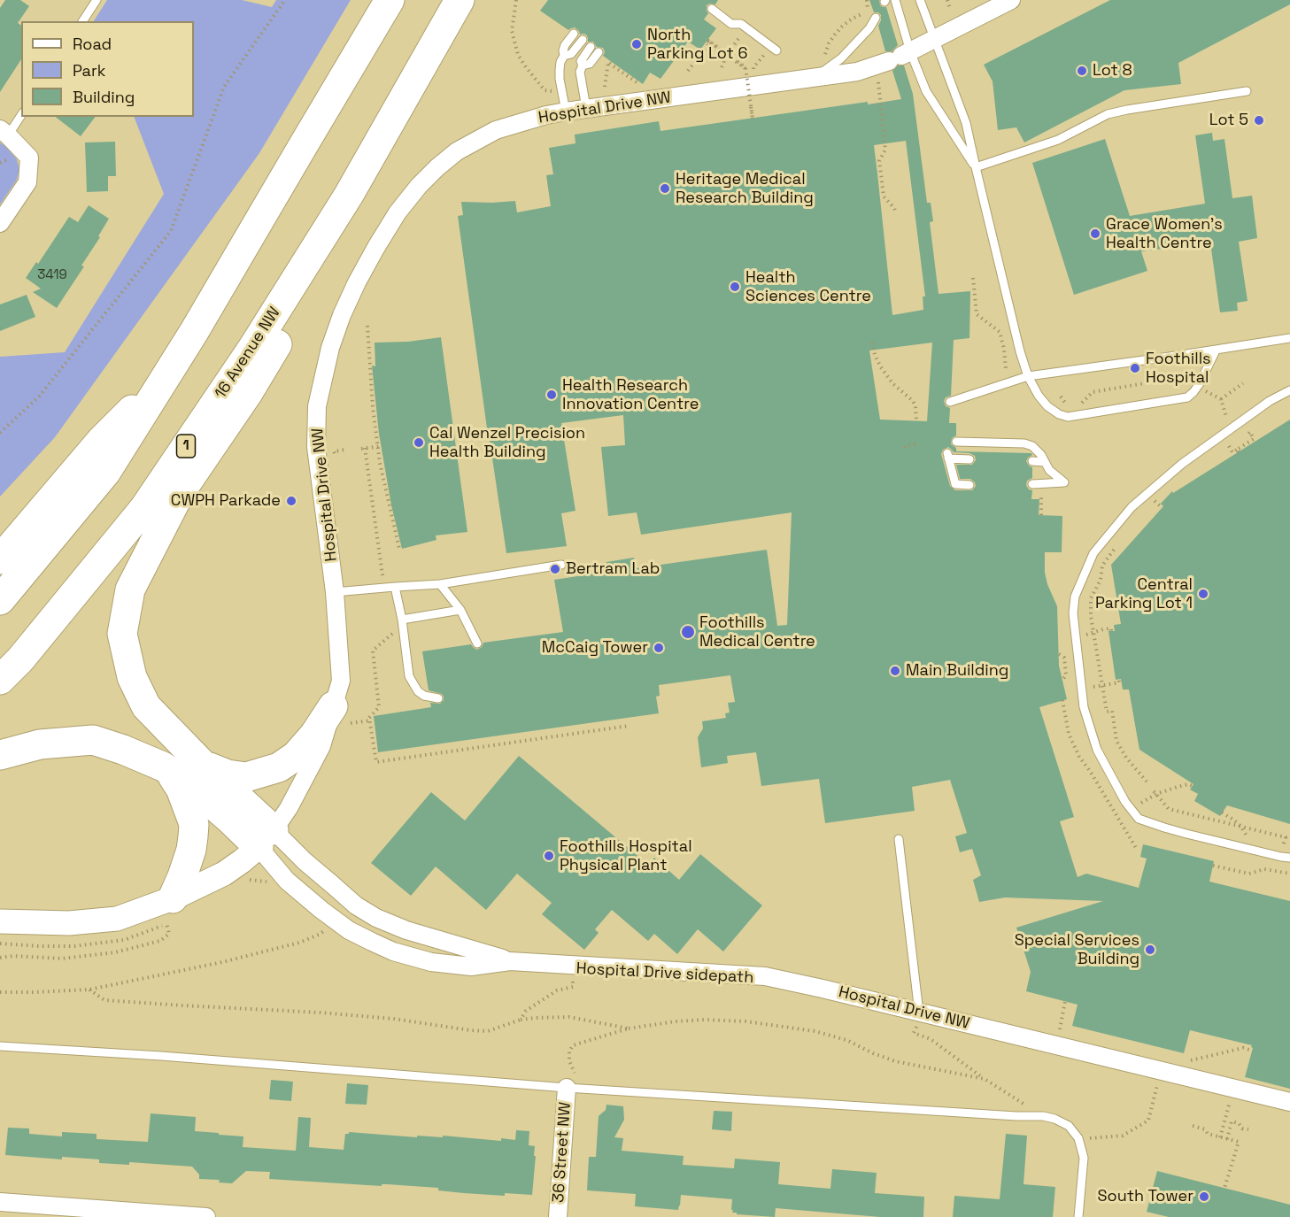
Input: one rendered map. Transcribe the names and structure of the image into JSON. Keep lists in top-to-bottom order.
{
  "streets": {
    "highway": ["16 Avenue NW", "1"],
    "street": ["Hospital Drive NW", "36 Street NW"]
  },
  "places": [
    "North Parking Lot 6",
    "Lot 8",
    "Lot 5",
    "Heritage Medical Research Building",
    "Grace Women's Health Centre",
    "Health Sciences Centre",
    "Foothills Hospital",
    "Health Research Innovation Centre",
    "Cal Wenzel Precision Health Building",
    "CWPH Parkade",
    "Bertram Lab",
    "Central Parking Lot 1",
    "Foothills Medical Centre",
    "McCaig Tower",
    "Main Building",
    "Foothills Hospital Physical Plant",
    "Special Services Building",
    "South Tower"
  ],
  "house_numbers": ["3419"],
  "legend": ["Road", "Park", "Building"]
}
